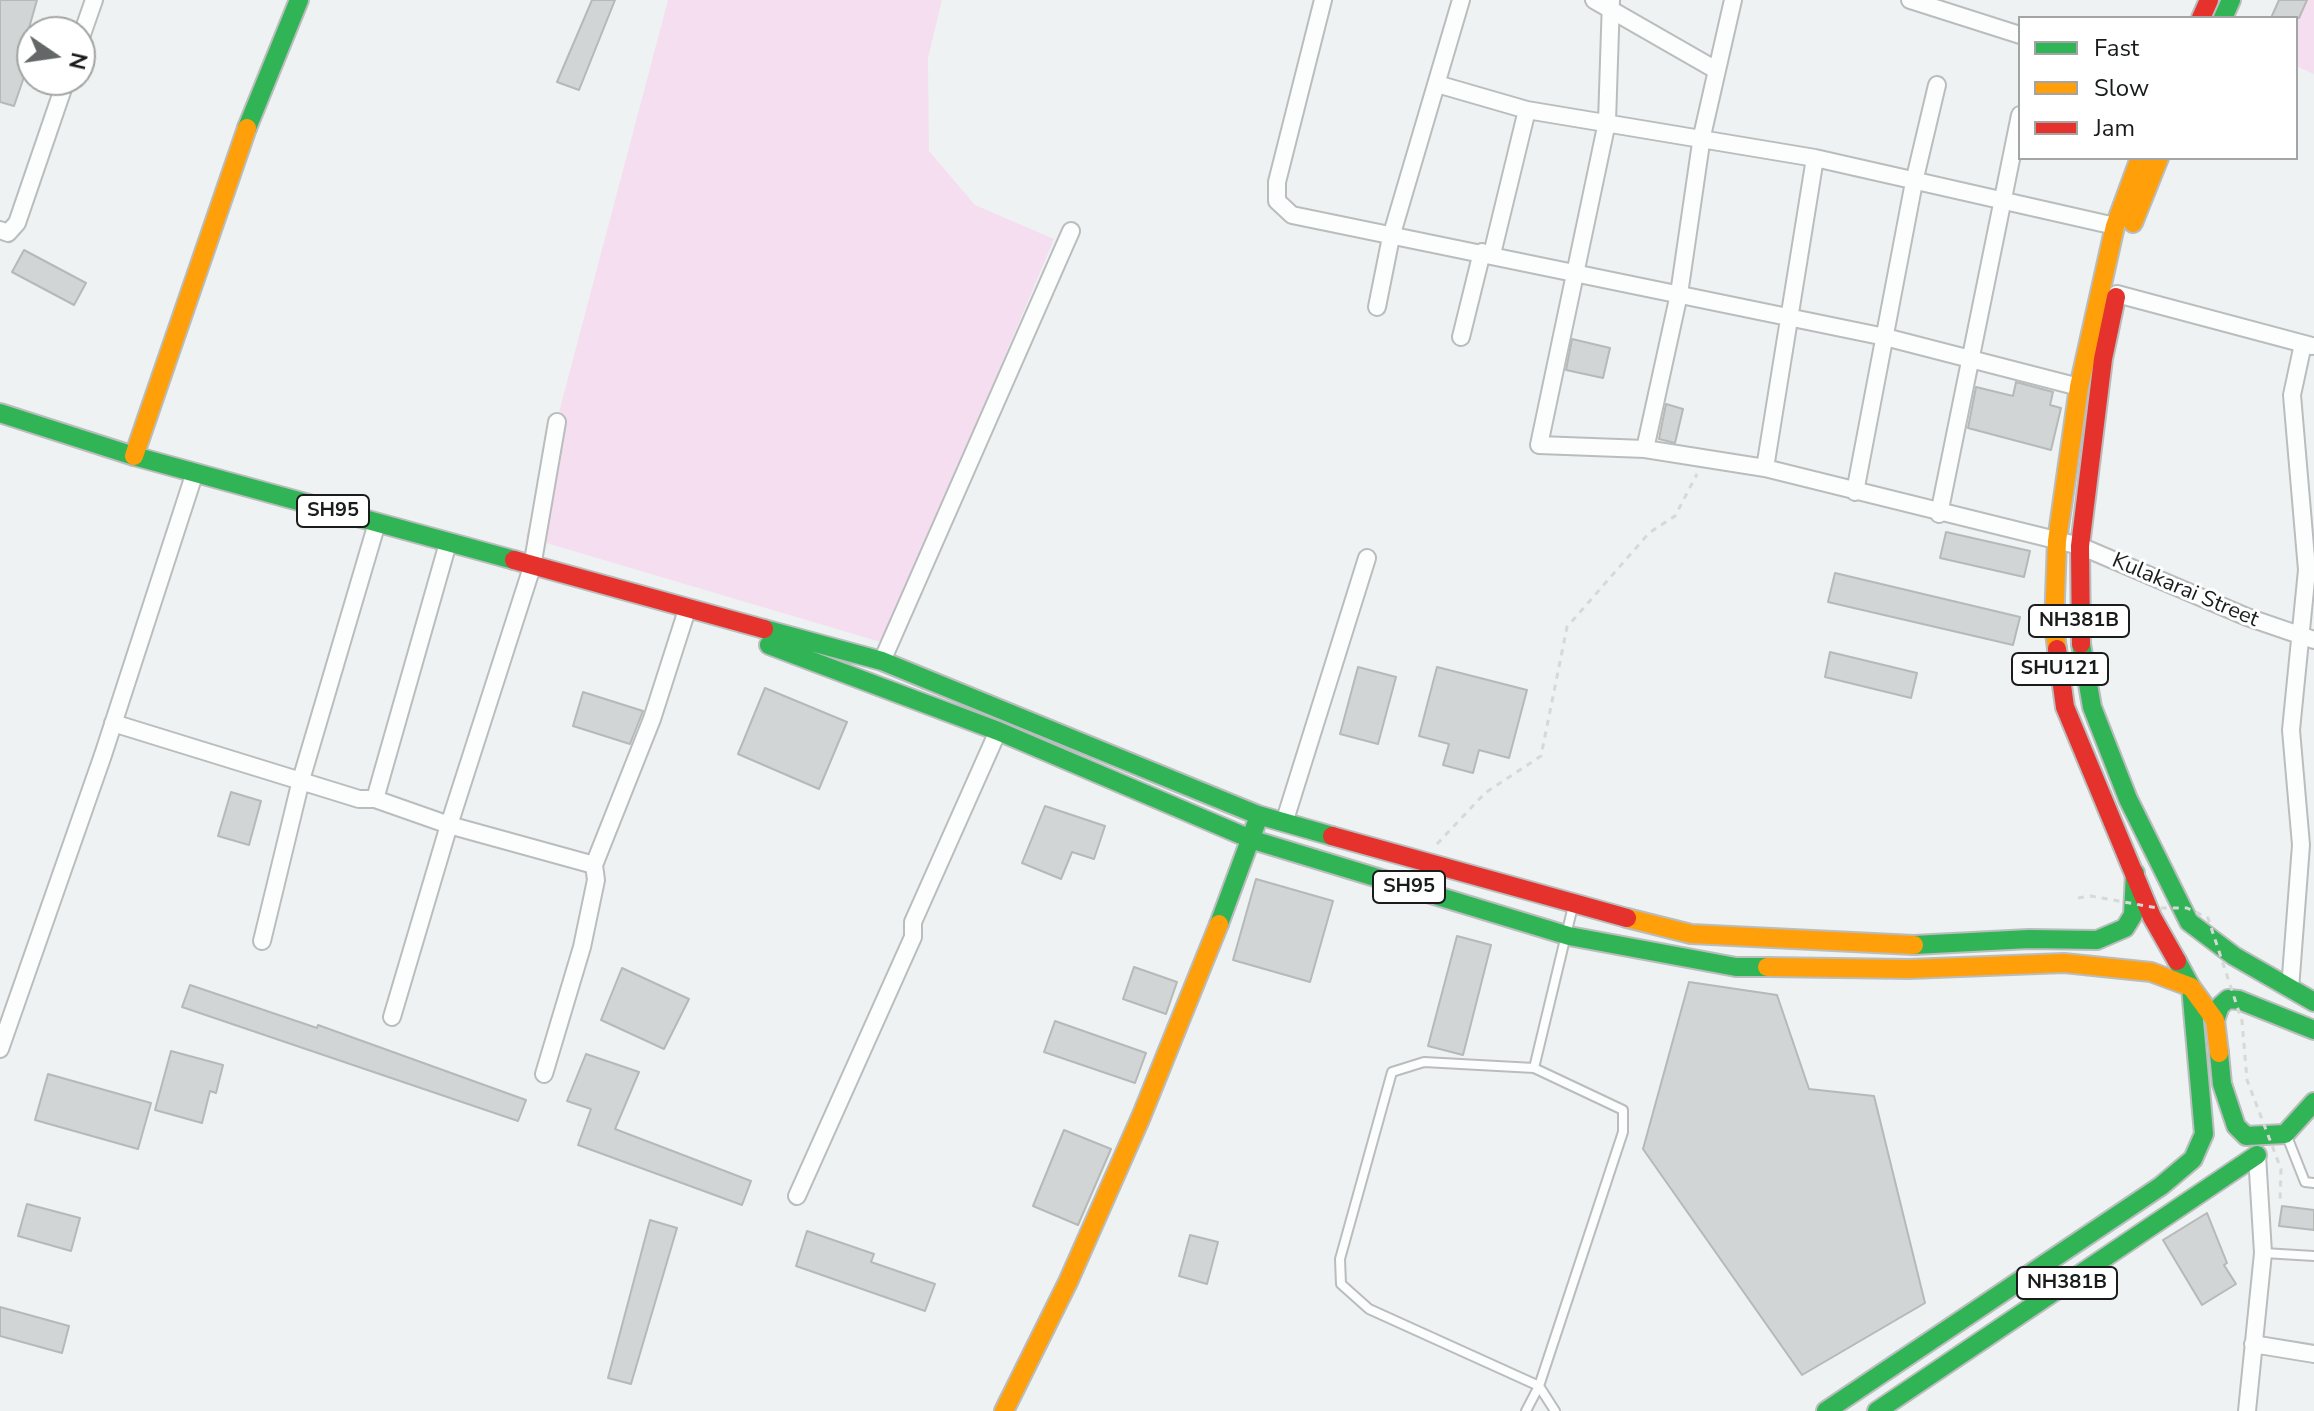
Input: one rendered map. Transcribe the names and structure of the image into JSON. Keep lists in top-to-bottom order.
{
  "streets": {
    "main road": ["SH95", "NH381B", "SHU121"],
    "street": ["Kulakarai Street"]
  },
  "crossings": [
    ["SH95", "SHU121"],
    ["Kulakarai Street", "NH381B"],
    ["Kulakarai Street", "SHU121"],
    ["NH381B", "SHU121"]
  ],
  "legend": ["Fast", "Slow", "Jam"],
  "north": "right"
}
